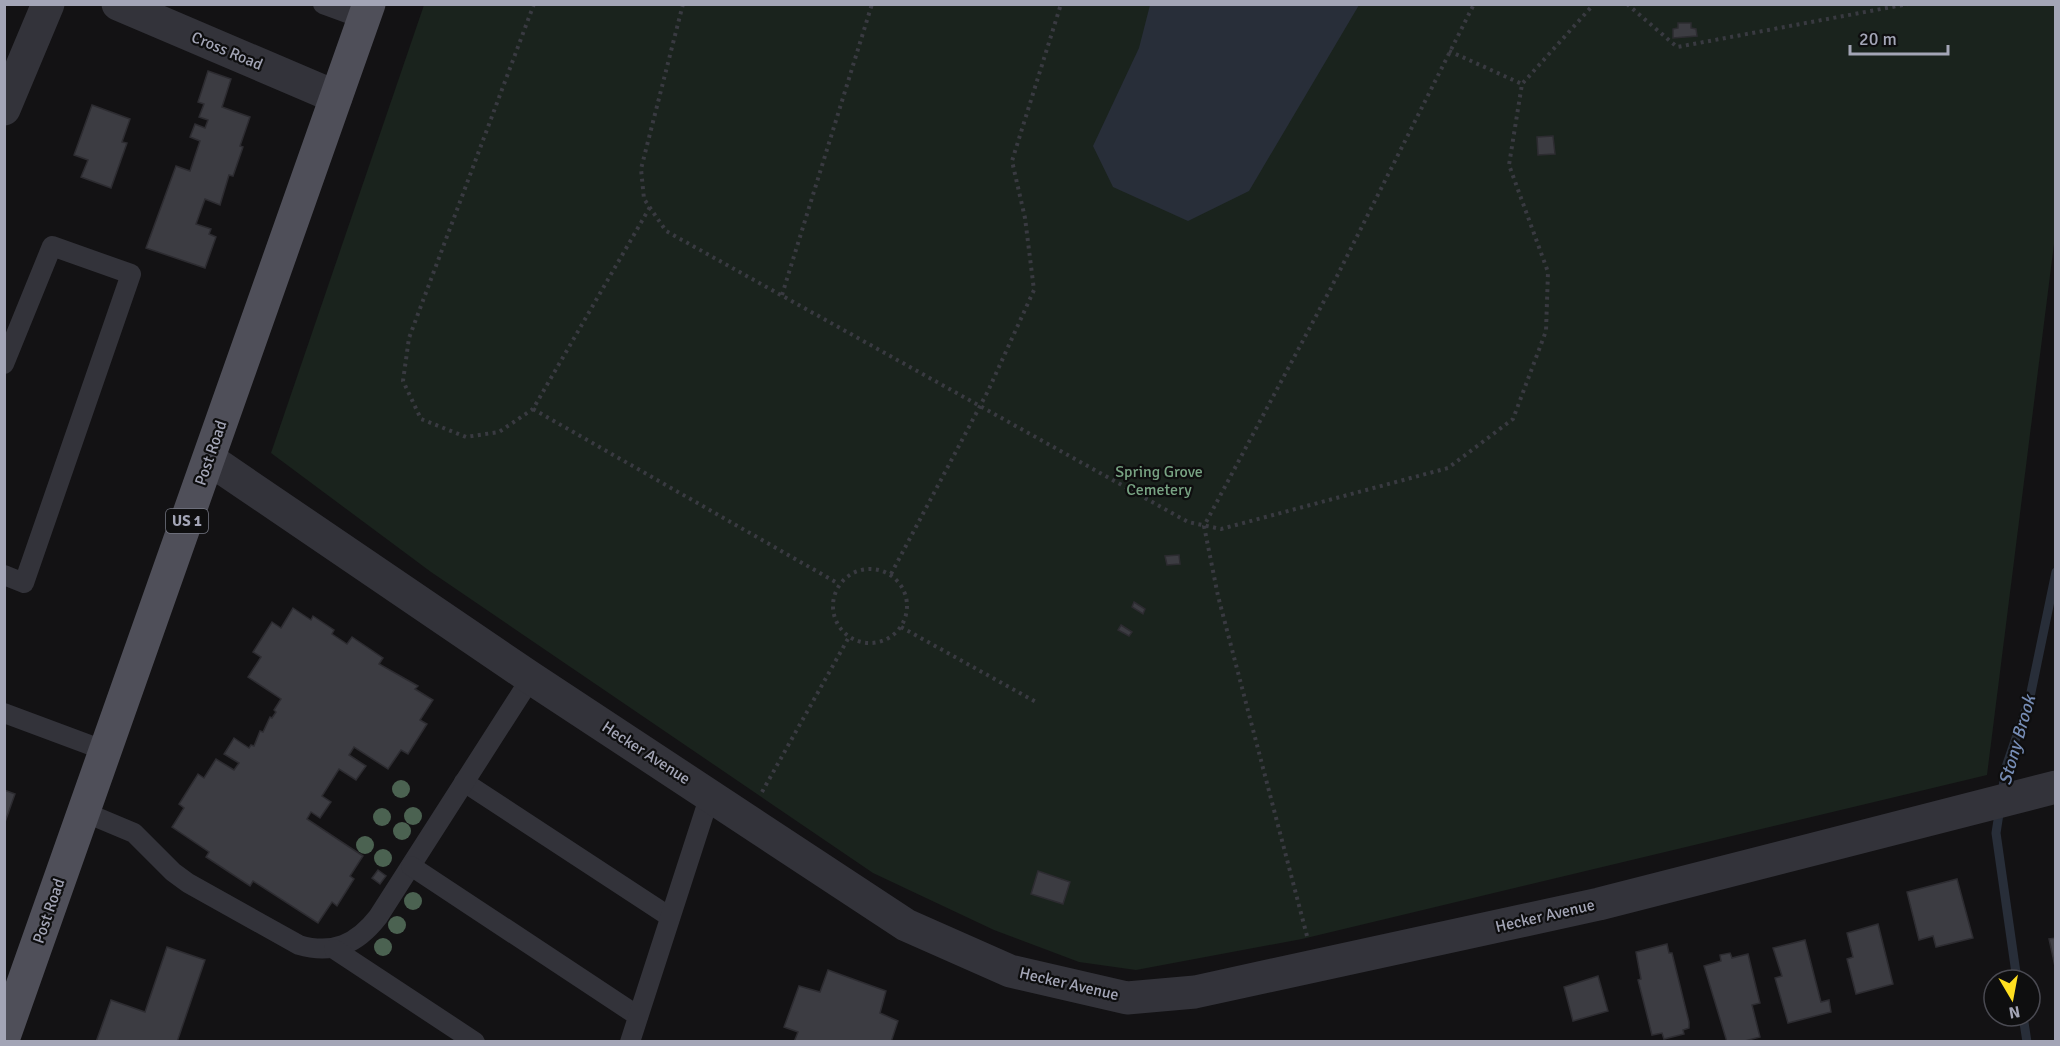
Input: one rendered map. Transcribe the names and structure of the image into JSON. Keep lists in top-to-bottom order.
{
  "streets": {
    "main road": ["Post Road", "US 1"],
    "street": ["Cross Road", "Hecker Avenue"]
  },
  "crossings": [
    ["Cross Road", "Post Road"],
    ["Post Road", "Hecker Avenue"]
  ],
  "water": ["Stony Brook"],
  "parks": ["Spring Grove Cemetery"],
  "scale_bar": "20 m",
  "north": "bottom"
}
